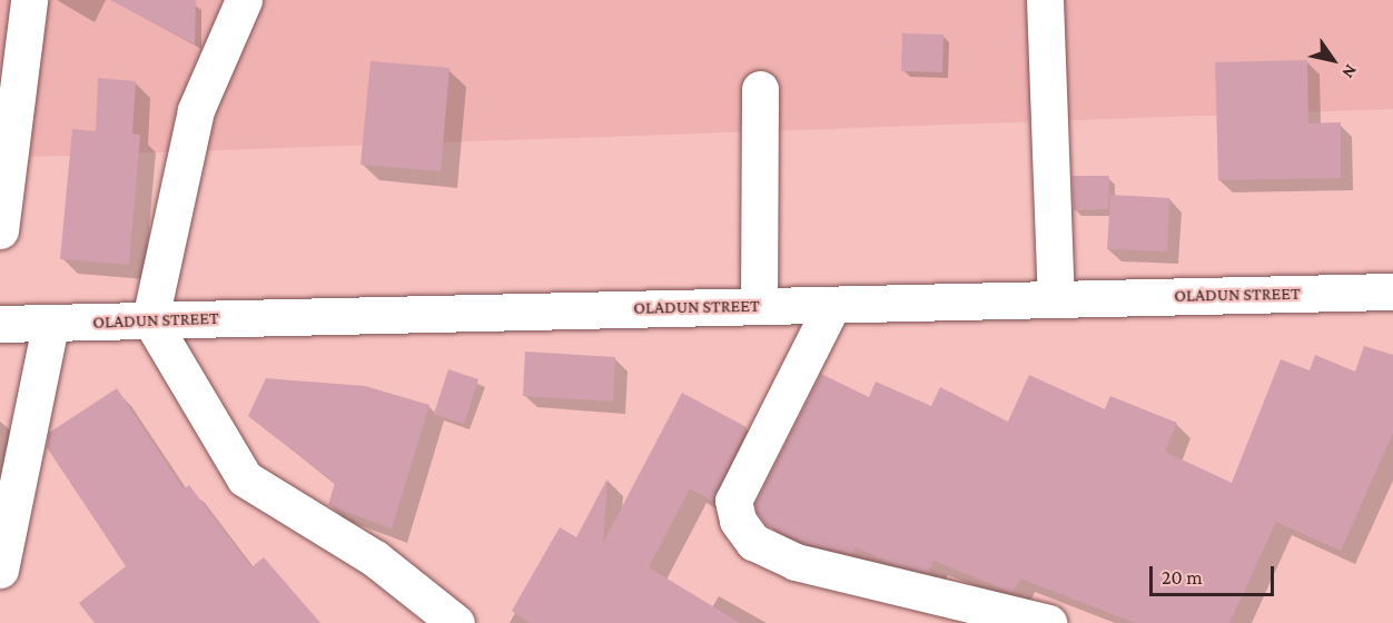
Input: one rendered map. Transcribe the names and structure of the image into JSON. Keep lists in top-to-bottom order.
{
  "streets": {
    "street": ["OLADUN STREET"]
  },
  "scale_bar": "20 m",
  "north": "bottom right"
}
